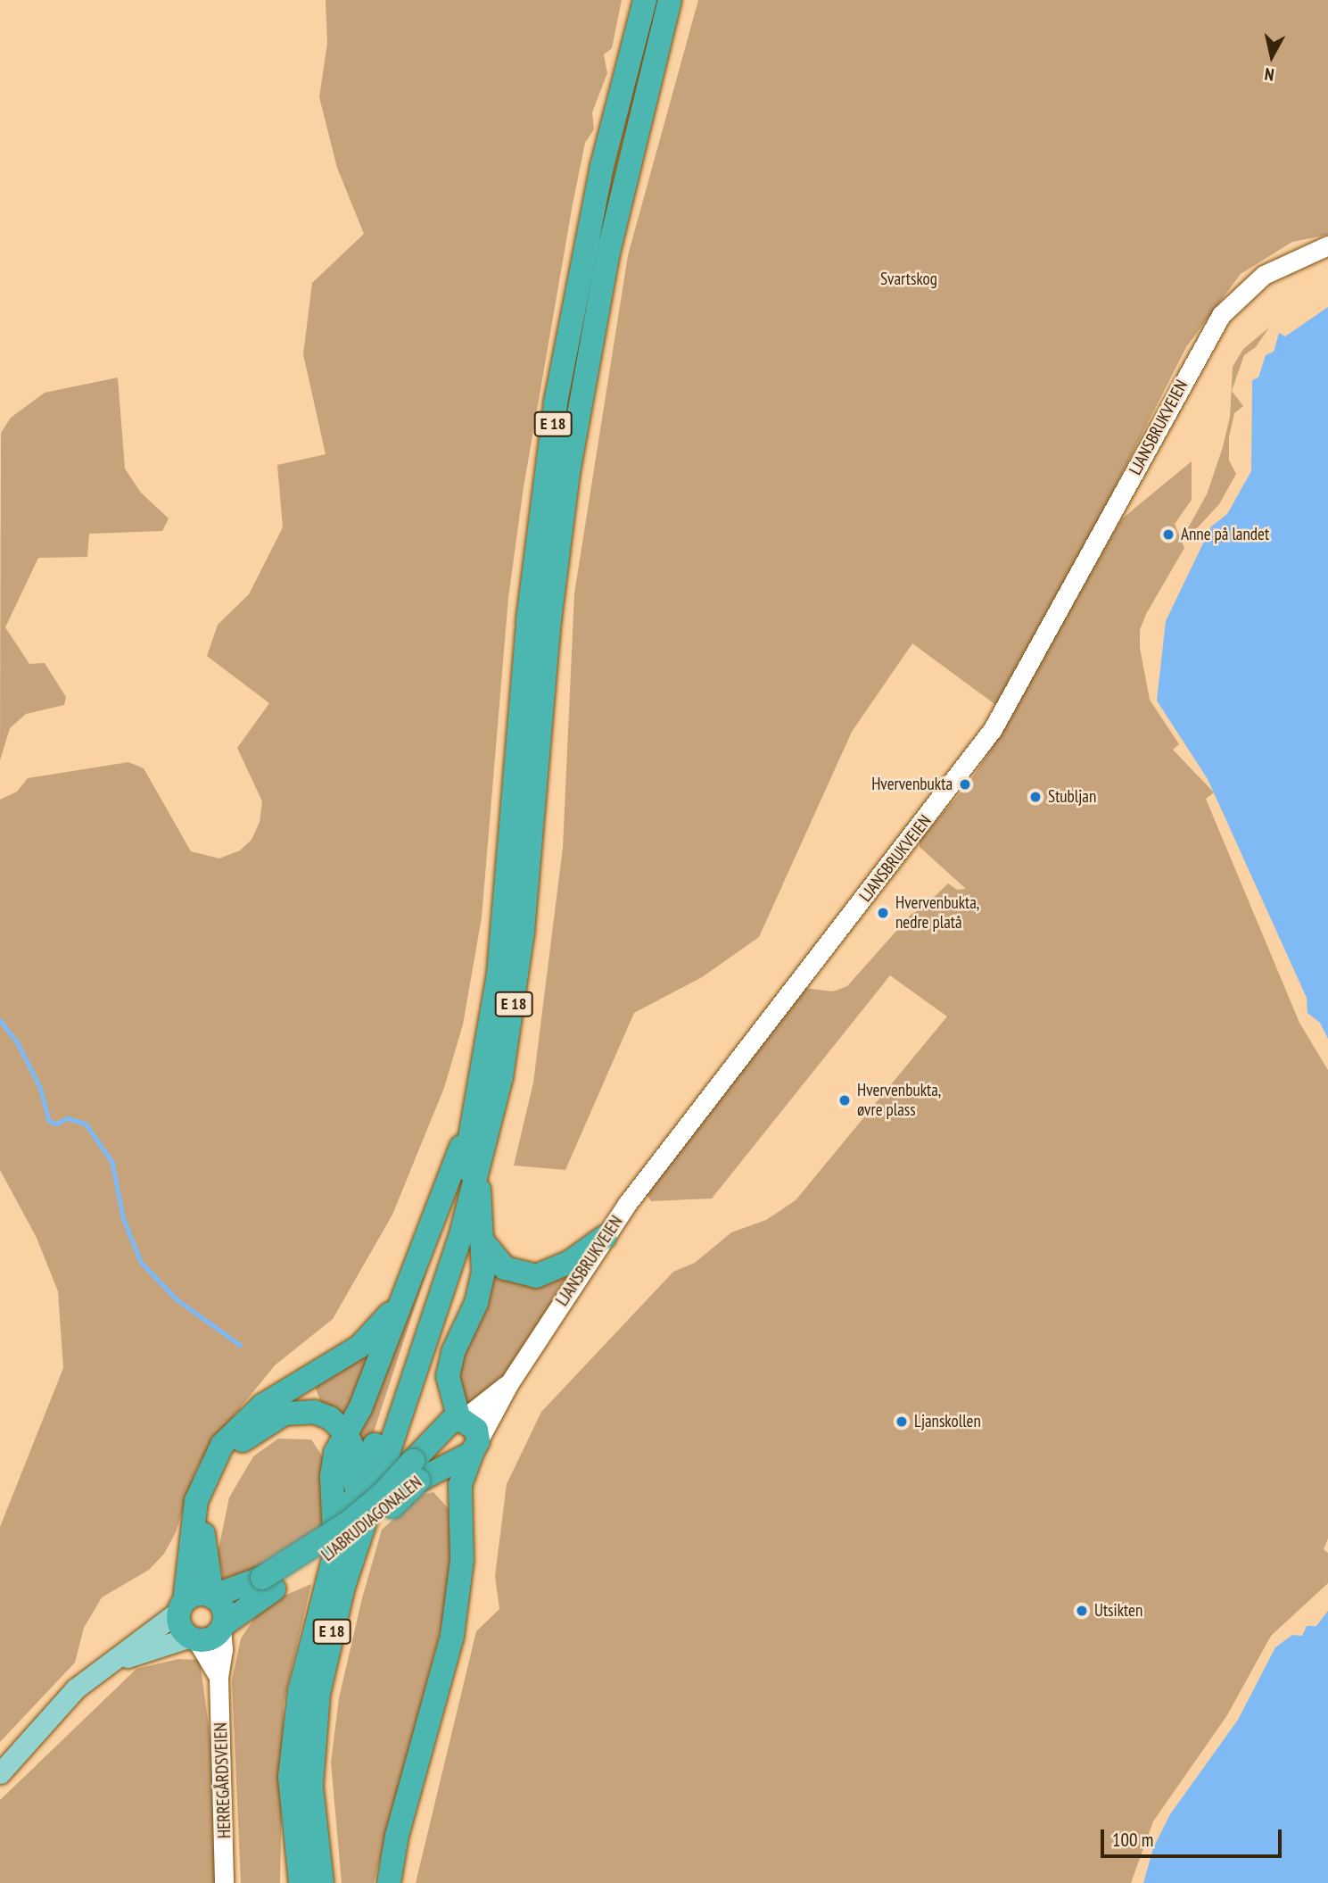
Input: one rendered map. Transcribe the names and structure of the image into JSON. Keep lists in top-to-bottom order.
{
  "streets": {
    "highway": ["E 18", "LJABRUDIAGONALEN"],
    "main road": ["LJANSBRUKVEIEN", "HERREGÅRDSVEIEN"]
  },
  "crossings": [
    ["E 18", "LJANSBRUKVEIEN"],
    ["E 18", "LJABRUDIAGONALEN"],
    ["E 18", "HERREGÅRDSVEIEN"],
    ["LJANSBRUKVEIEN", "LJABRUDIAGONALEN"],
    ["LJABRUDIAGONALEN", "HERREGÅRDSVEIEN"]
  ],
  "parks": ["Svartskog"],
  "places": [
    "Anne på landet",
    "Hvervenbukta",
    "Stubljan",
    "Hvervenbukta, nedre platå",
    "Hvervenbukta, øvre plass",
    "Ljanskollen",
    "Utsikten"
  ],
  "scale_bar": "100 m",
  "north": "bottom"
}
